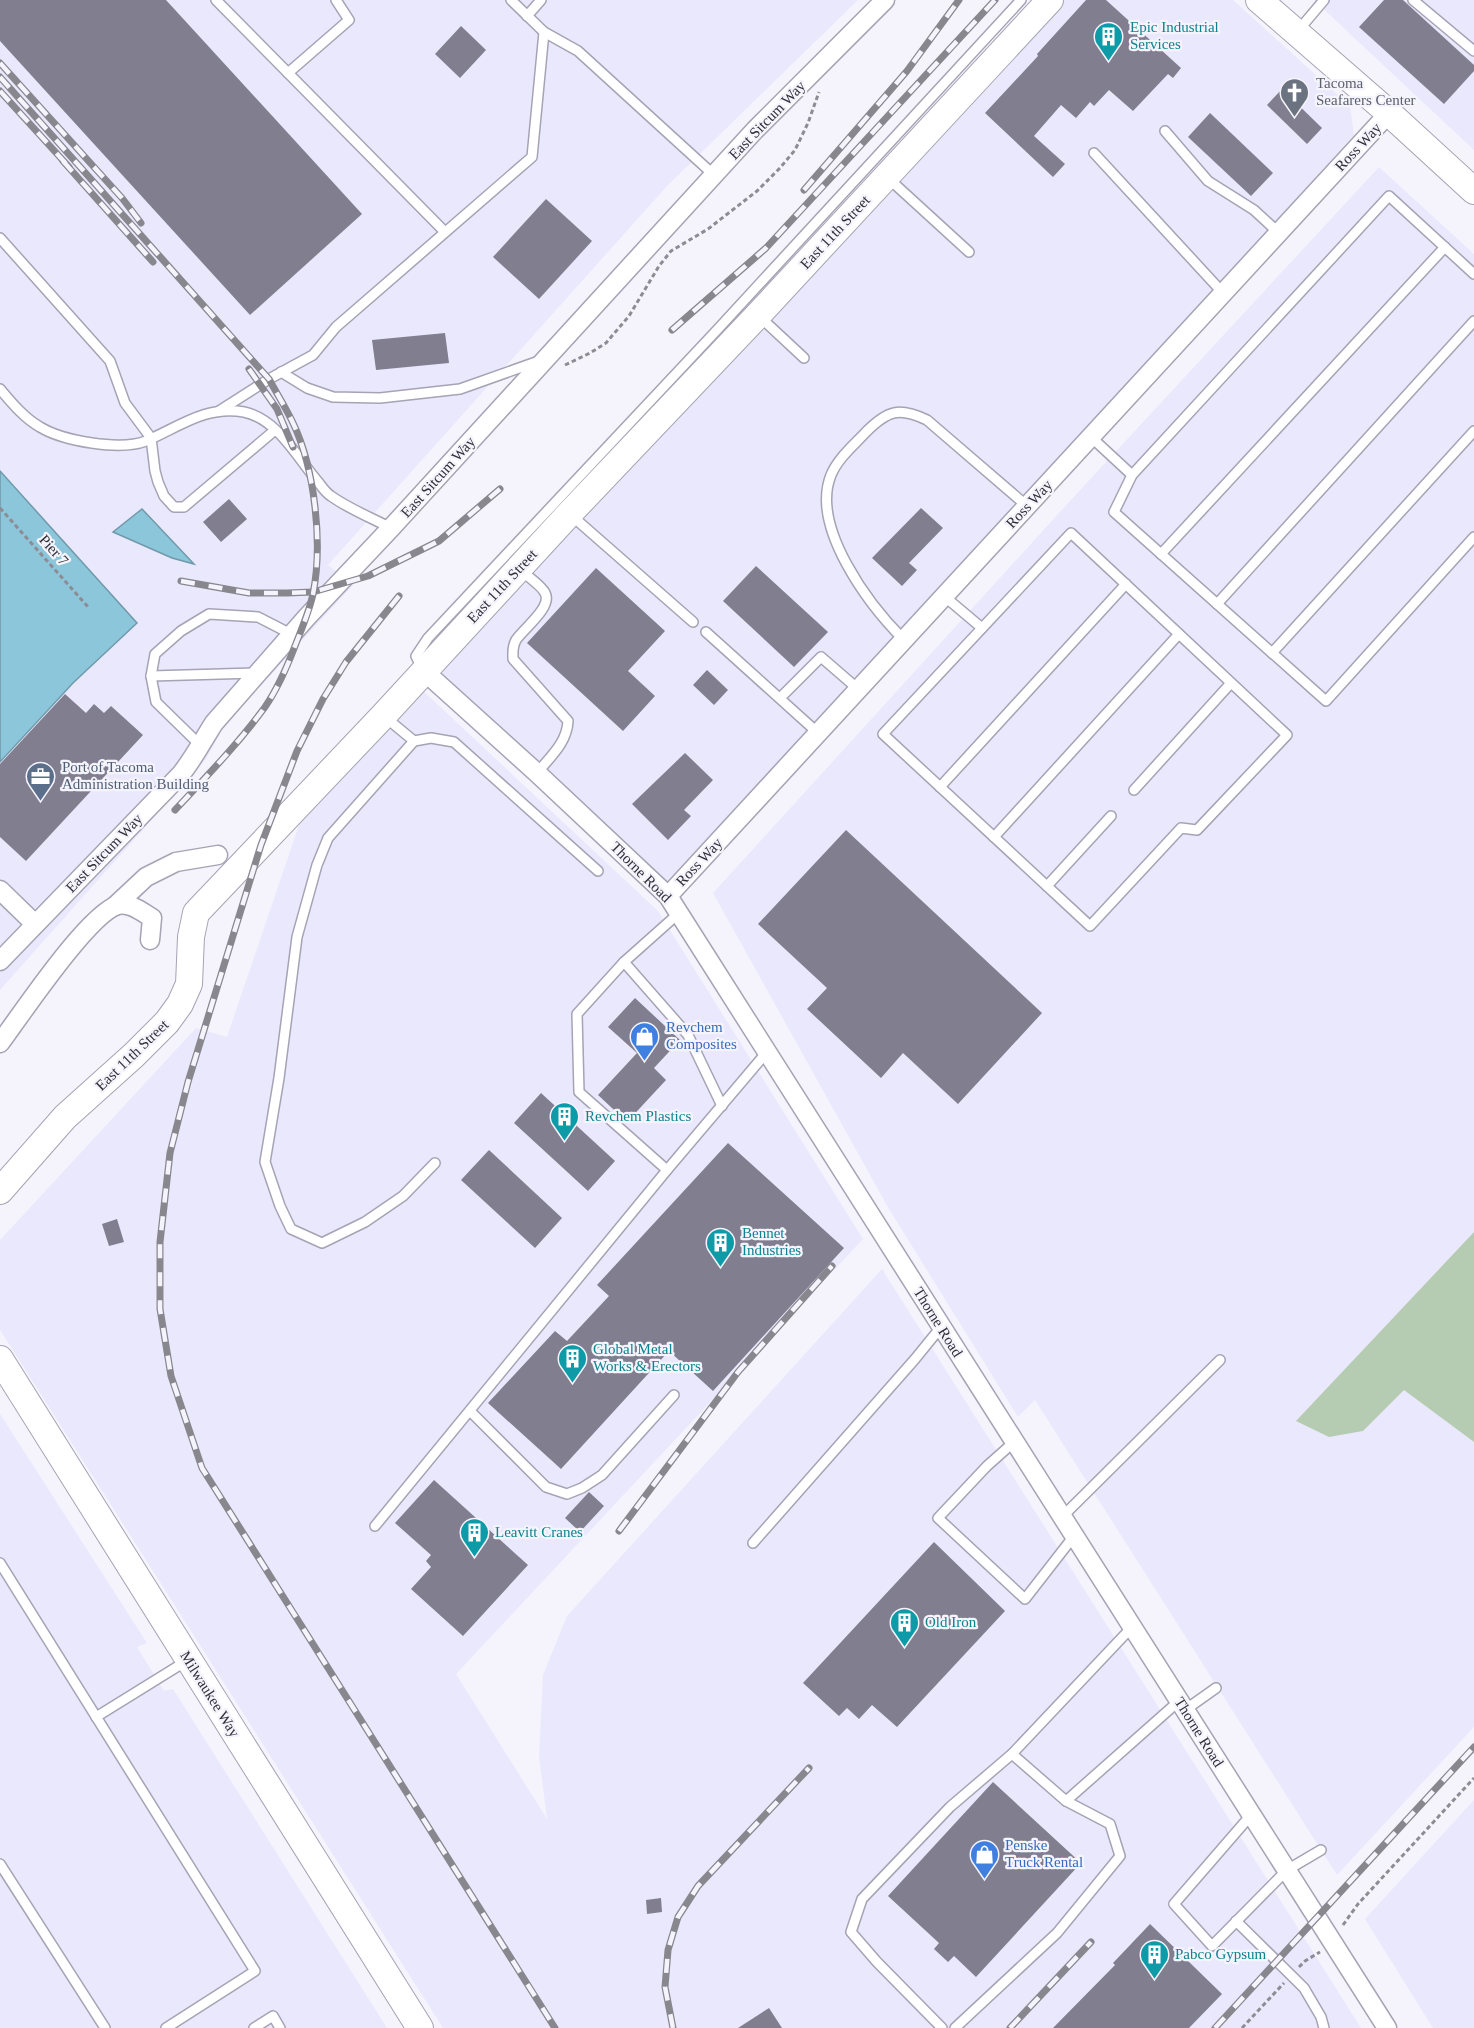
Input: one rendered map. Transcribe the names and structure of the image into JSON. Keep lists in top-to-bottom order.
{
  "streets": {
    "street": [
      "East Sitcum Way",
      "Ross Way",
      "East 11th Street",
      "Thorne Road",
      "Milwaukee Way"
    ],
    "path": ["Pier 7"]
  },
  "crossings": [
    ["Ross Way", "Thorne Road"],
    ["East 11th Street", "Thorne Road"]
  ],
  "places": {
    "building": [
      "Epic Industrial Services",
      "Revchem Plastics",
      "Bennet Industries",
      "Global Metal Works & Erectors",
      "Leavitt Cranes",
      "Old Iron",
      "Pabco Gypsum"
    ],
    "church": ["Tacoma Seafarers Center"],
    "office": ["Port of Tacoma Administration Building"],
    "shop": ["Revchem Composites", "Penske Truck Rental"]
  }
}
